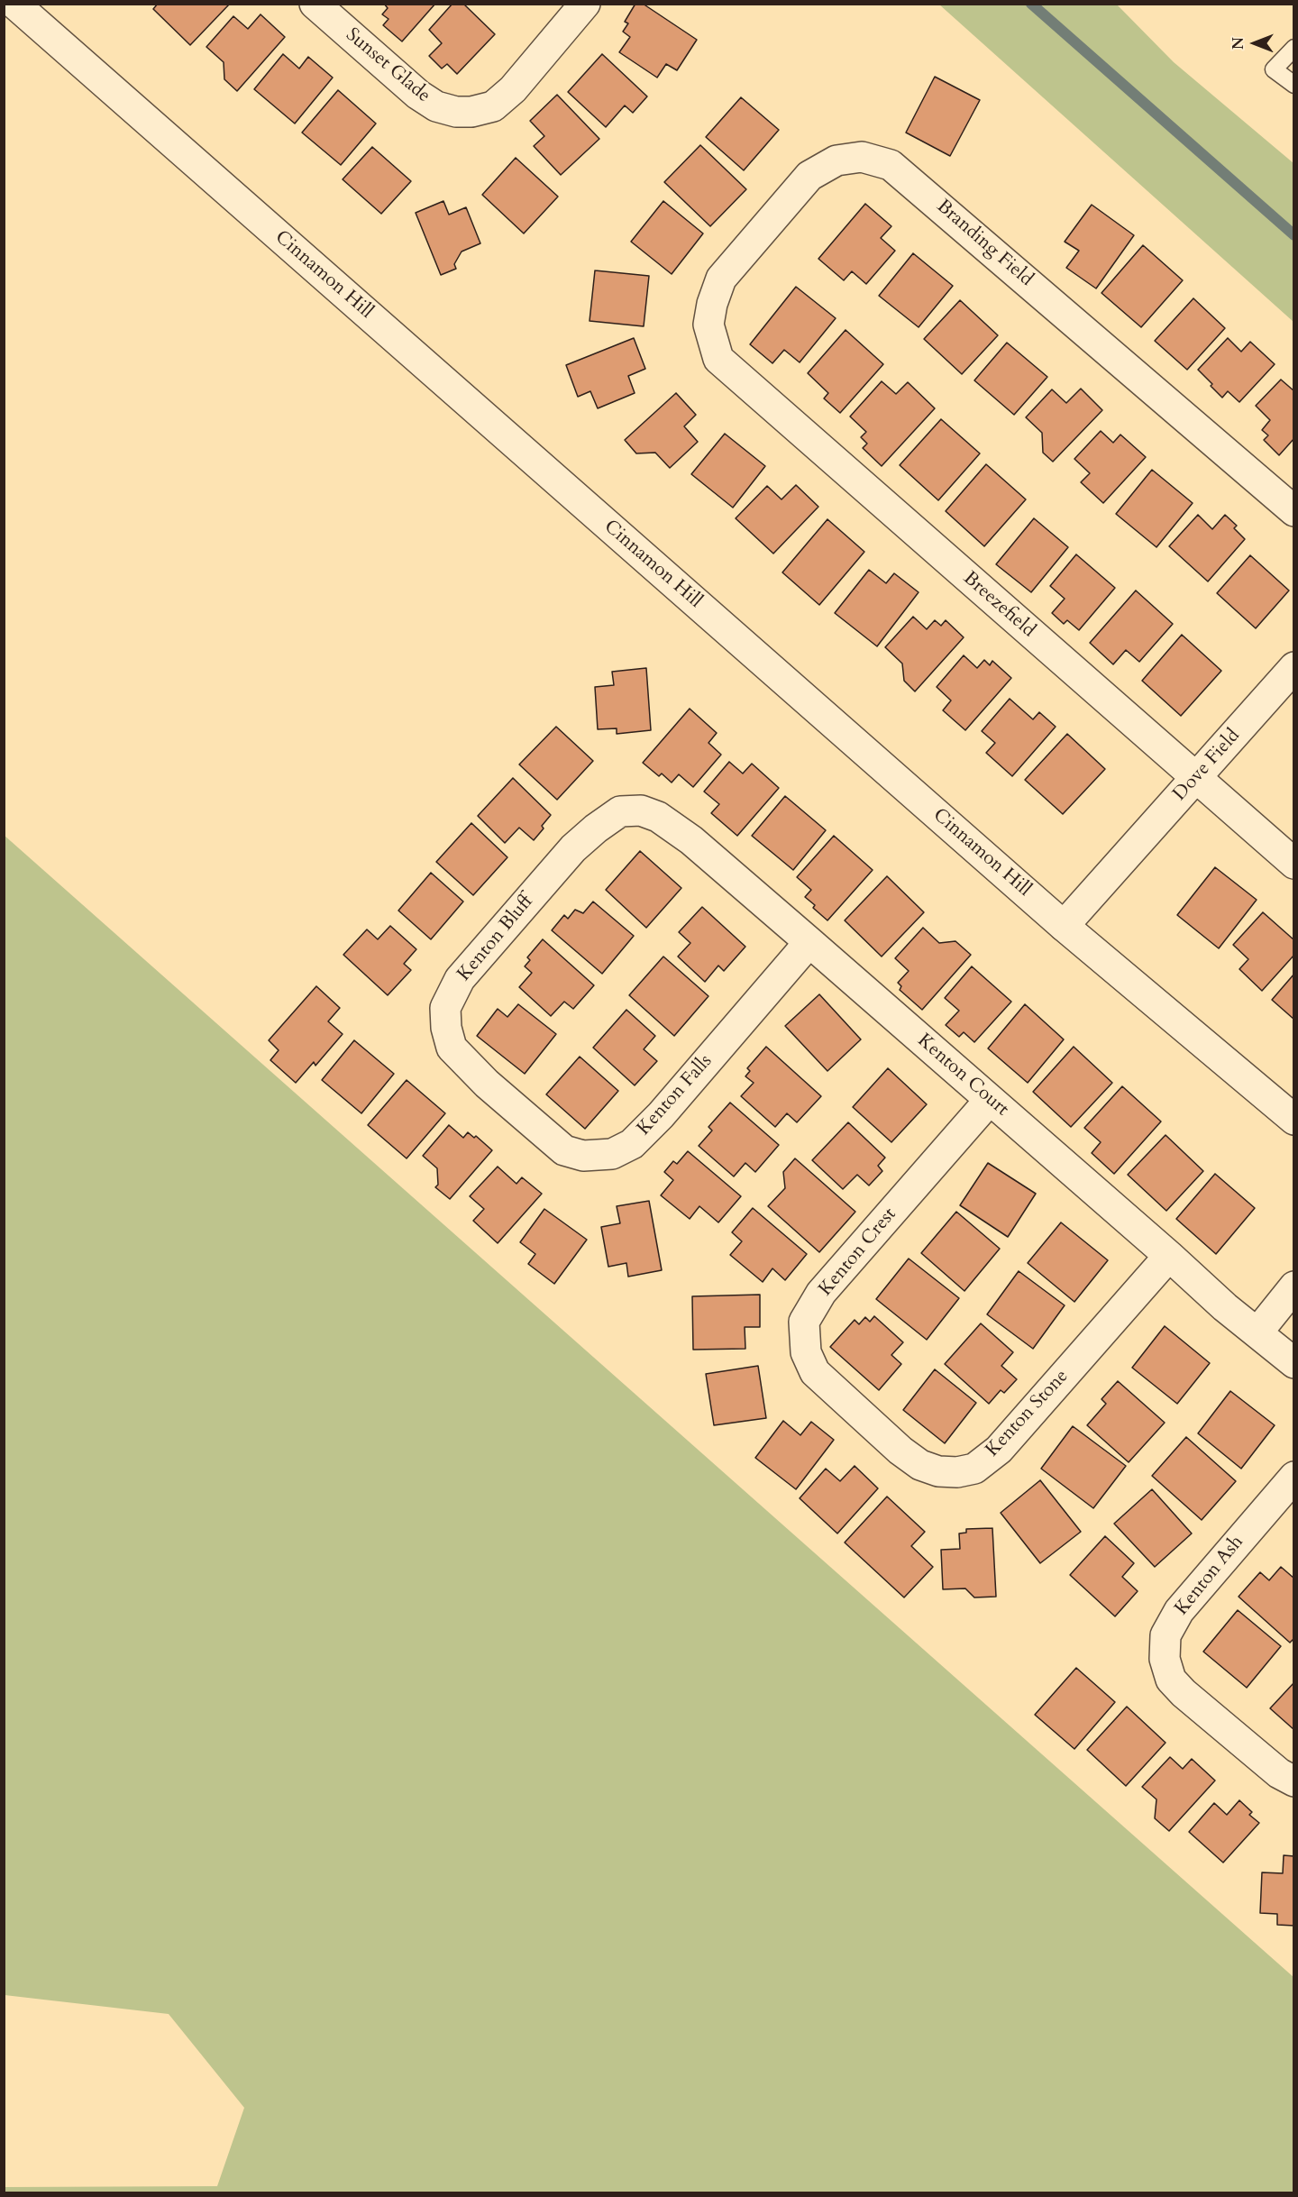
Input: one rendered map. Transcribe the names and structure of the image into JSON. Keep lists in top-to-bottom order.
{
  "streets": {
    "street": [
      "Sunset Glade",
      "Branding Field",
      "Cinnamon Hill",
      "Breezefield",
      "Dove Field",
      "Kenton Bluff",
      "Kenton Court",
      "Kenton Falls",
      "Kenton Crest",
      "Kenton Stone",
      "Kenton Ash"
    ]
  },
  "crossings": [
    ["Branding Field", "Breezefield"],
    ["Cinnamon Hill", "Dove Field"],
    ["Breezefield", "Dove Field"],
    ["Kenton Bluff", "Kenton Court"],
    ["Kenton Bluff", "Kenton Falls"],
    ["Kenton Court", "Kenton Falls"],
    ["Kenton Court", "Kenton Crest"],
    ["Kenton Court", "Kenton Stone"],
    ["Kenton Crest", "Kenton Stone"]
  ],
  "north": "left"
}
